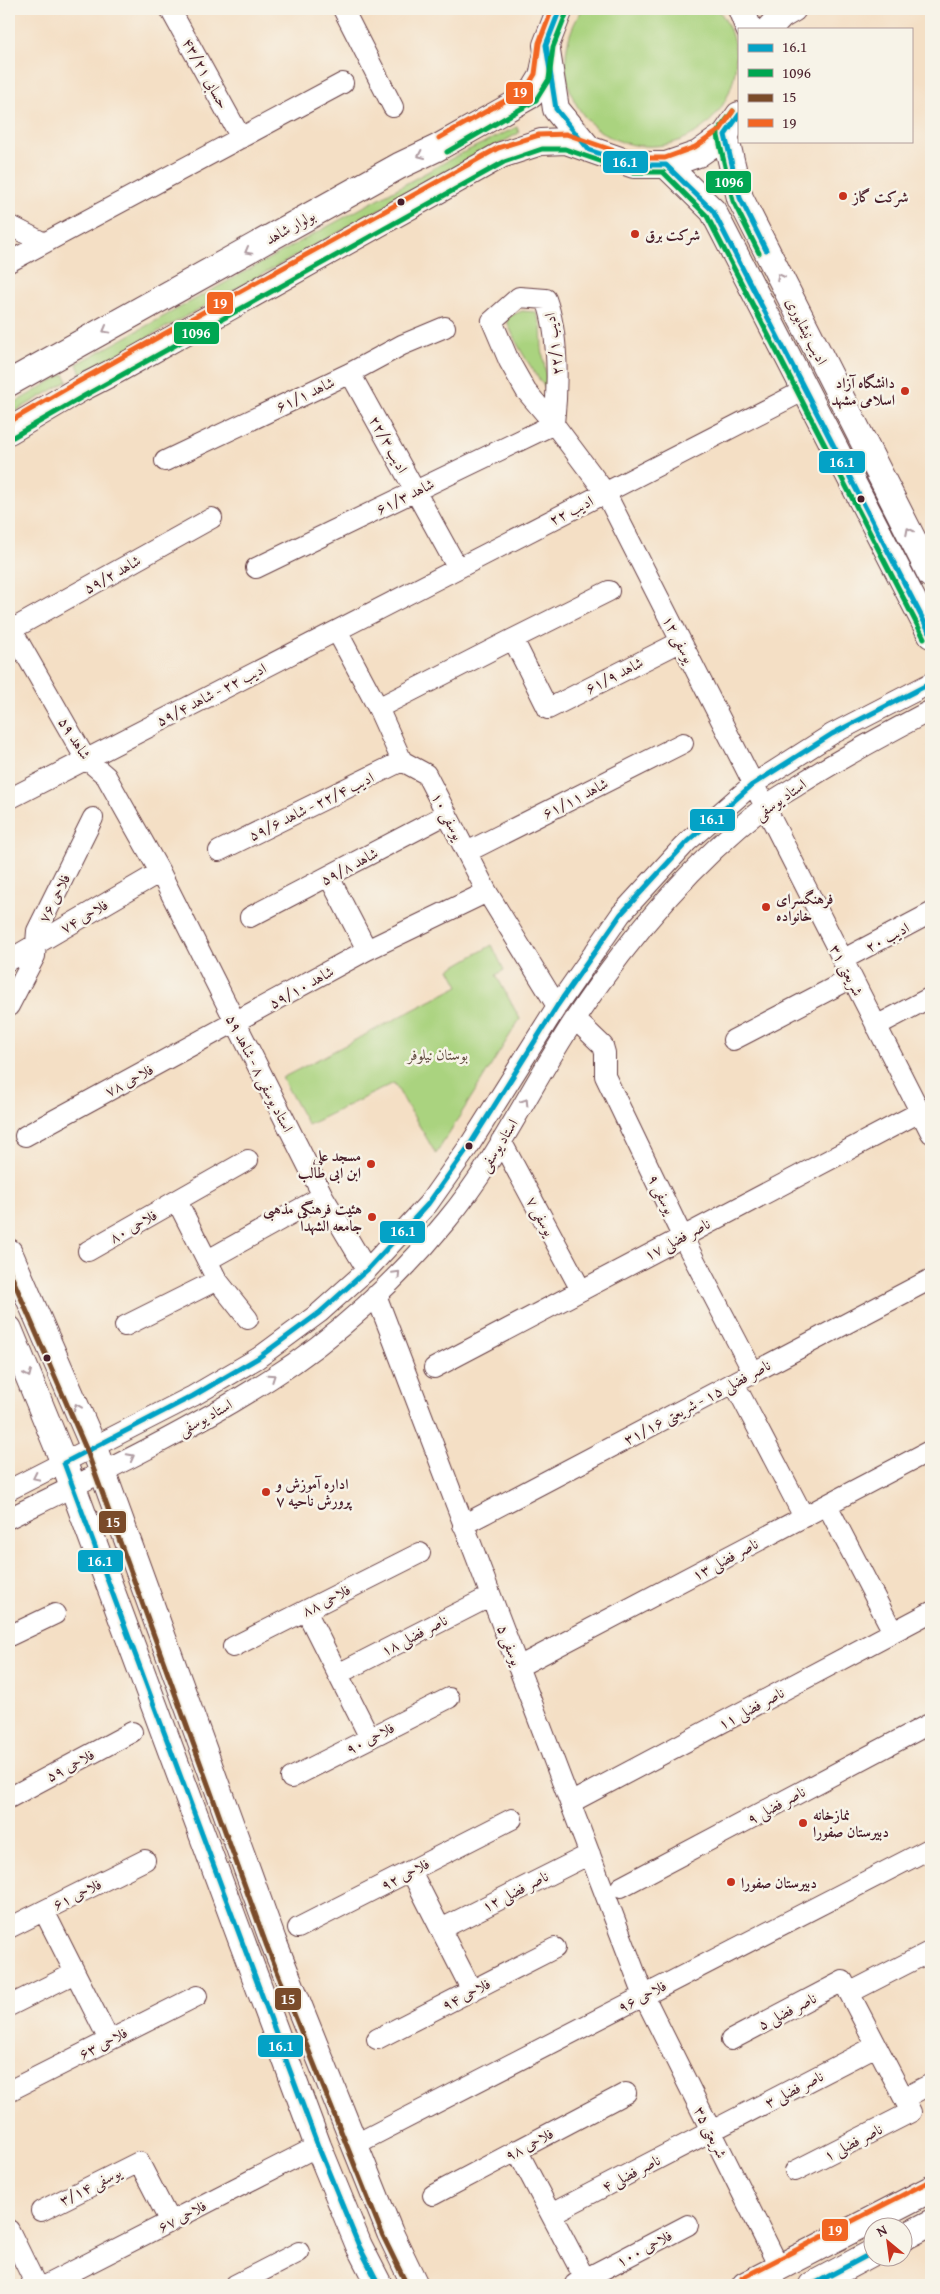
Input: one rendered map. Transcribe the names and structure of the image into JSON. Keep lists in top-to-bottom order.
{
  "streets": {
    "main road": ["بولوار شاهد", "ادیب نیشابوری"],
    "street": [
      "حسابی ۴۳/۲۱",
      "ادیب ۲۲/۱",
      "شاهد ۶۱/۱",
      "ادیب ۲۲/۳",
      "شاهد ۶۱/۳",
      "ادیب ۲۲",
      "شاهد ۵۹/۲",
      "یوسفی ۱۲",
      "شاهد ۶۱/۹",
      "ادیب ۲۲ - شاهد ۵۹/۴",
      "شاهد ۵۹",
      "شاهد ۶۱/۱۱",
      "استاد یوسفی",
      "ادیب ۲۲/۴ - شاهد ۵۹/۶",
      "یوسفی ۱۰",
      "شاهد ۵۹/۸",
      "فلاحی ۷۶",
      "فلاحی ۷۴",
      "ادیب ۲۰",
      "شریعتی ۳۱",
      "شاهد ۵۹/‍۱۰",
      "استاد یوسفی ۸ - شاهد ۵۹",
      "فلاحی ۷۸",
      "یوسفی ۹",
      "یوسفی ۷",
      "فلاحی ۸۰",
      "ناصر فضلی ۱۷",
      "ناصر فضلی ۱۵ - شریعتی ۳۱/۱۶",
      "ناصر فضلی ۱۳",
      "فلاحی ۸۸",
      "ناصر فضلی ۱۸",
      "یوسفی ۵",
      "ناصر فضلی ۱۱",
      "فلاحی ۹۰",
      "فلاحی ۵۹",
      "ناصر فضلی ۹",
      "فلاحی ۹۲",
      "ناصر فضلی ۱۲",
      "فلاحی ۶۱",
      "فلاحی ۹۴",
      "فلاحی ۹۶",
      "ناصر فضلی ۵",
      "فلاحی ۶۳",
      "ناصر فضلی ۳",
      "شریعتی ۳۵",
      "ناصر فضلی ۱",
      "فلاحی ۹۸",
      "ناصر فضلی ۴",
      "یوسفی ۳/۱۴",
      "فلاحی ۶۷",
      "فلاحی ۱۰۰"
    ]
  },
  "crossings": [
    ["ادیب نیشابوری", "ادیب ۲۲"],
    ["ادیب ۲۲/۱", "شاهد ۶۱/۳"],
    ["ادیب ۲۲/۱", "ادیب ۲۲"],
    ["ادیب ۲۲/۱", "یوسفی ۱۲"],
    ["شاهد ۶۱/۱", "ادیب ۲۲/۳"],
    ["ادیب ۲۲/۳", "شاهد ۶۱/۳"],
    ["ادیب ۲۲/۳", "ادیب ۲۲"],
    ["ادیب ۲۲", "یوسفی ۱۲"],
    ["ادیب ۲۲", "ادیب ۲۲ - شاهد ۵۹/۴"],
    ["شاهد ۵۹/۲", "شاهد ۵۹"],
    ["یوسفی ۱۲", "شاهد ۶۱/۹"],
    ["یوسفی ۱۲", "استاد یوسفی"],
    ["یوسفی ۱۲", "شریعتی ۳۱"],
    ["ادیب ۲۲ - شاهد ۵۹/۴", "شاهد ۵۹"],
    ["شاهد ۵۹", "فلاحی ۷۴"],
    ["شاهد ۵۹", "استاد یوسفی ۸ - شاهد ۵۹"],
    ["شاهد ۶۱/۱۱", "یوسفی ۱۰"],
    ["استاد یوسفی", "یوسفی ۱۰"],
    ["استاد یوسفی", "شریعتی ۳۱"],
    ["استاد یوسفی", "استاد یوسفی ۸ - شاهد ۵۹"],
    ["استاد یوسفی", "یوسفی ۹"],
    ["استاد یوسفی", "یوسفی ۷"],
    ["استاد یوسفی", "یوسفی ۵"],
    ["ادیب ۲۲/۴ - شاهد ۵۹/۶", "یوسفی ۱۰"],
    ["یوسفی ۱۰", "شاهد ۵۹/۸"],
    ["یوسفی ۱۰", "شاهد ۵۹/‍۱۰"],
    ["فلاحی ۷۶", "فلاحی ۷۴"],
    ["فلاحی ۷۴", "استاد یوسفی ۸ - شاهد ۵۹"],
    ["ادیب ۲۰", "شریعتی ۳۱"],
    ["شریعتی ۳۱", "ناصر فضلی ۱۷"],
    ["شاهد ۵۹/‍۱۰", "استاد یوسفی ۸ - شاهد ۵۹"],
    ["شاهد ۵۹/‍۱۰", "فلاحی ۷۸"],
    ["استاد یوسفی ۸ - شاهد ۵۹", "فلاحی ۷۸"],
    ["یوسفی ۹", "ناصر فضلی ۱۷"],
    ["یوسفی ۹", "ناصر فضلی ۱۵ - شریعتی ۳۱/۱۶"],
    ["یوسفی ۷", "ناصر فضلی ۱۷"],
    ["ناصر فضلی ۱۵ - شریعتی ۳۱/۱۶", "یوسفی ۵"],
    ["ناصر فضلی ۱۳", "یوسفی ۵"],
    ["ناصر فضلی ۱۸", "یوسفی ۵"],
    ["یوسفی ۵", "ناصر فضلی ۱۱"],
    ["یوسفی ۵", "ناصر فضلی ۱۲"],
    ["یوسفی ۵", "فلاحی ۹۶"],
    ["یوسفی ۵", "شریعتی ۳۵"],
    ["فلاحی ۹۶", "شریعتی ۳۵"],
    ["ناصر فضلی ۳", "شریعتی ۳۵"],
    ["ناصر فضلی ۳", "ناصر فضلی ۴"],
    ["شریعتی ۳۵", "ناصر فضلی ۴"],
    ["یوسفی ۳/۱۴", "فلاحی ۶۷"]
  ],
  "parks": ["بوستان نیلوفر"],
  "places": [
    "شرکت گاز",
    "شرکت برق",
    "دانشگاه آزاد اسلامی مشهد",
    "فرهنگسرای خانواده",
    "مسجد علی ابن ابی طالب",
    "هئیت فرهنگی مذهبی جامعه الشهدا",
    "اداره آموزش و پرورش ناحیه ۷",
    "نمازخانه دبیرستان صفورا",
    "دبیرستان صفورا"
  ],
  "lines": [
    "transit line 16.1",
    "transit line 19",
    "transit line 1096",
    "transit line 15"
  ],
  "legend": [
    "16.1",
    "1096",
    "15",
    "19"
  ],
  "north": "top left"
}
